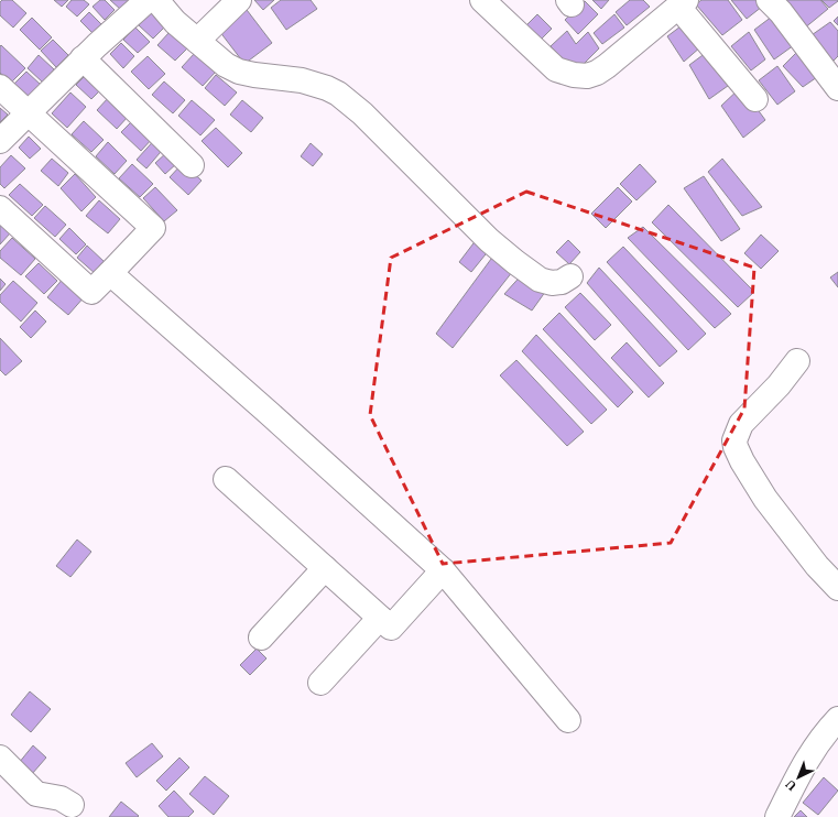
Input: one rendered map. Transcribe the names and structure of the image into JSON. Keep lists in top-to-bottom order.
{
  "north": "bottom left"
}
